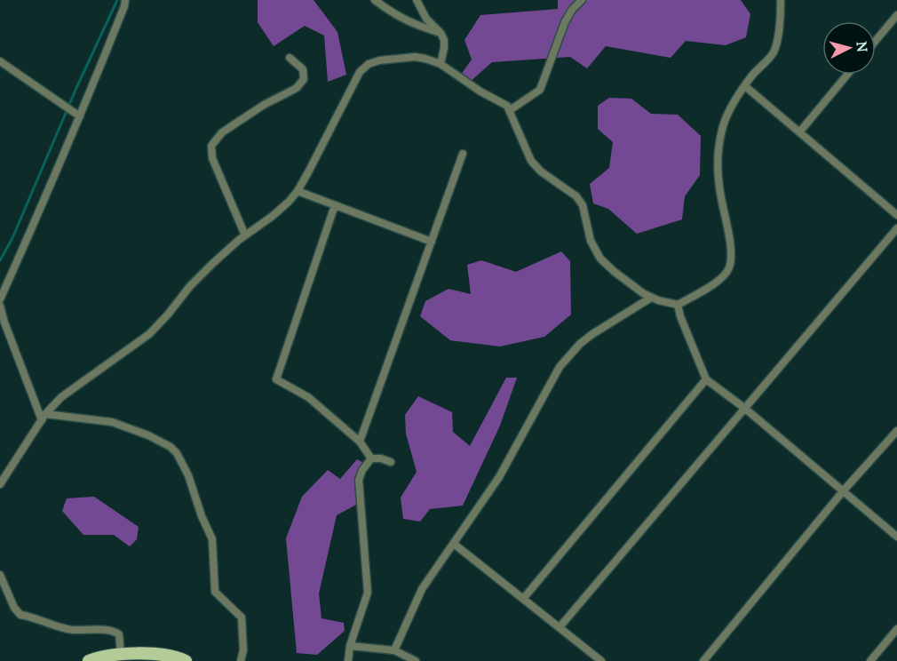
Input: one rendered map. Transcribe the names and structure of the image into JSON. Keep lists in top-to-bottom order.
{
  "north": "right"
}
